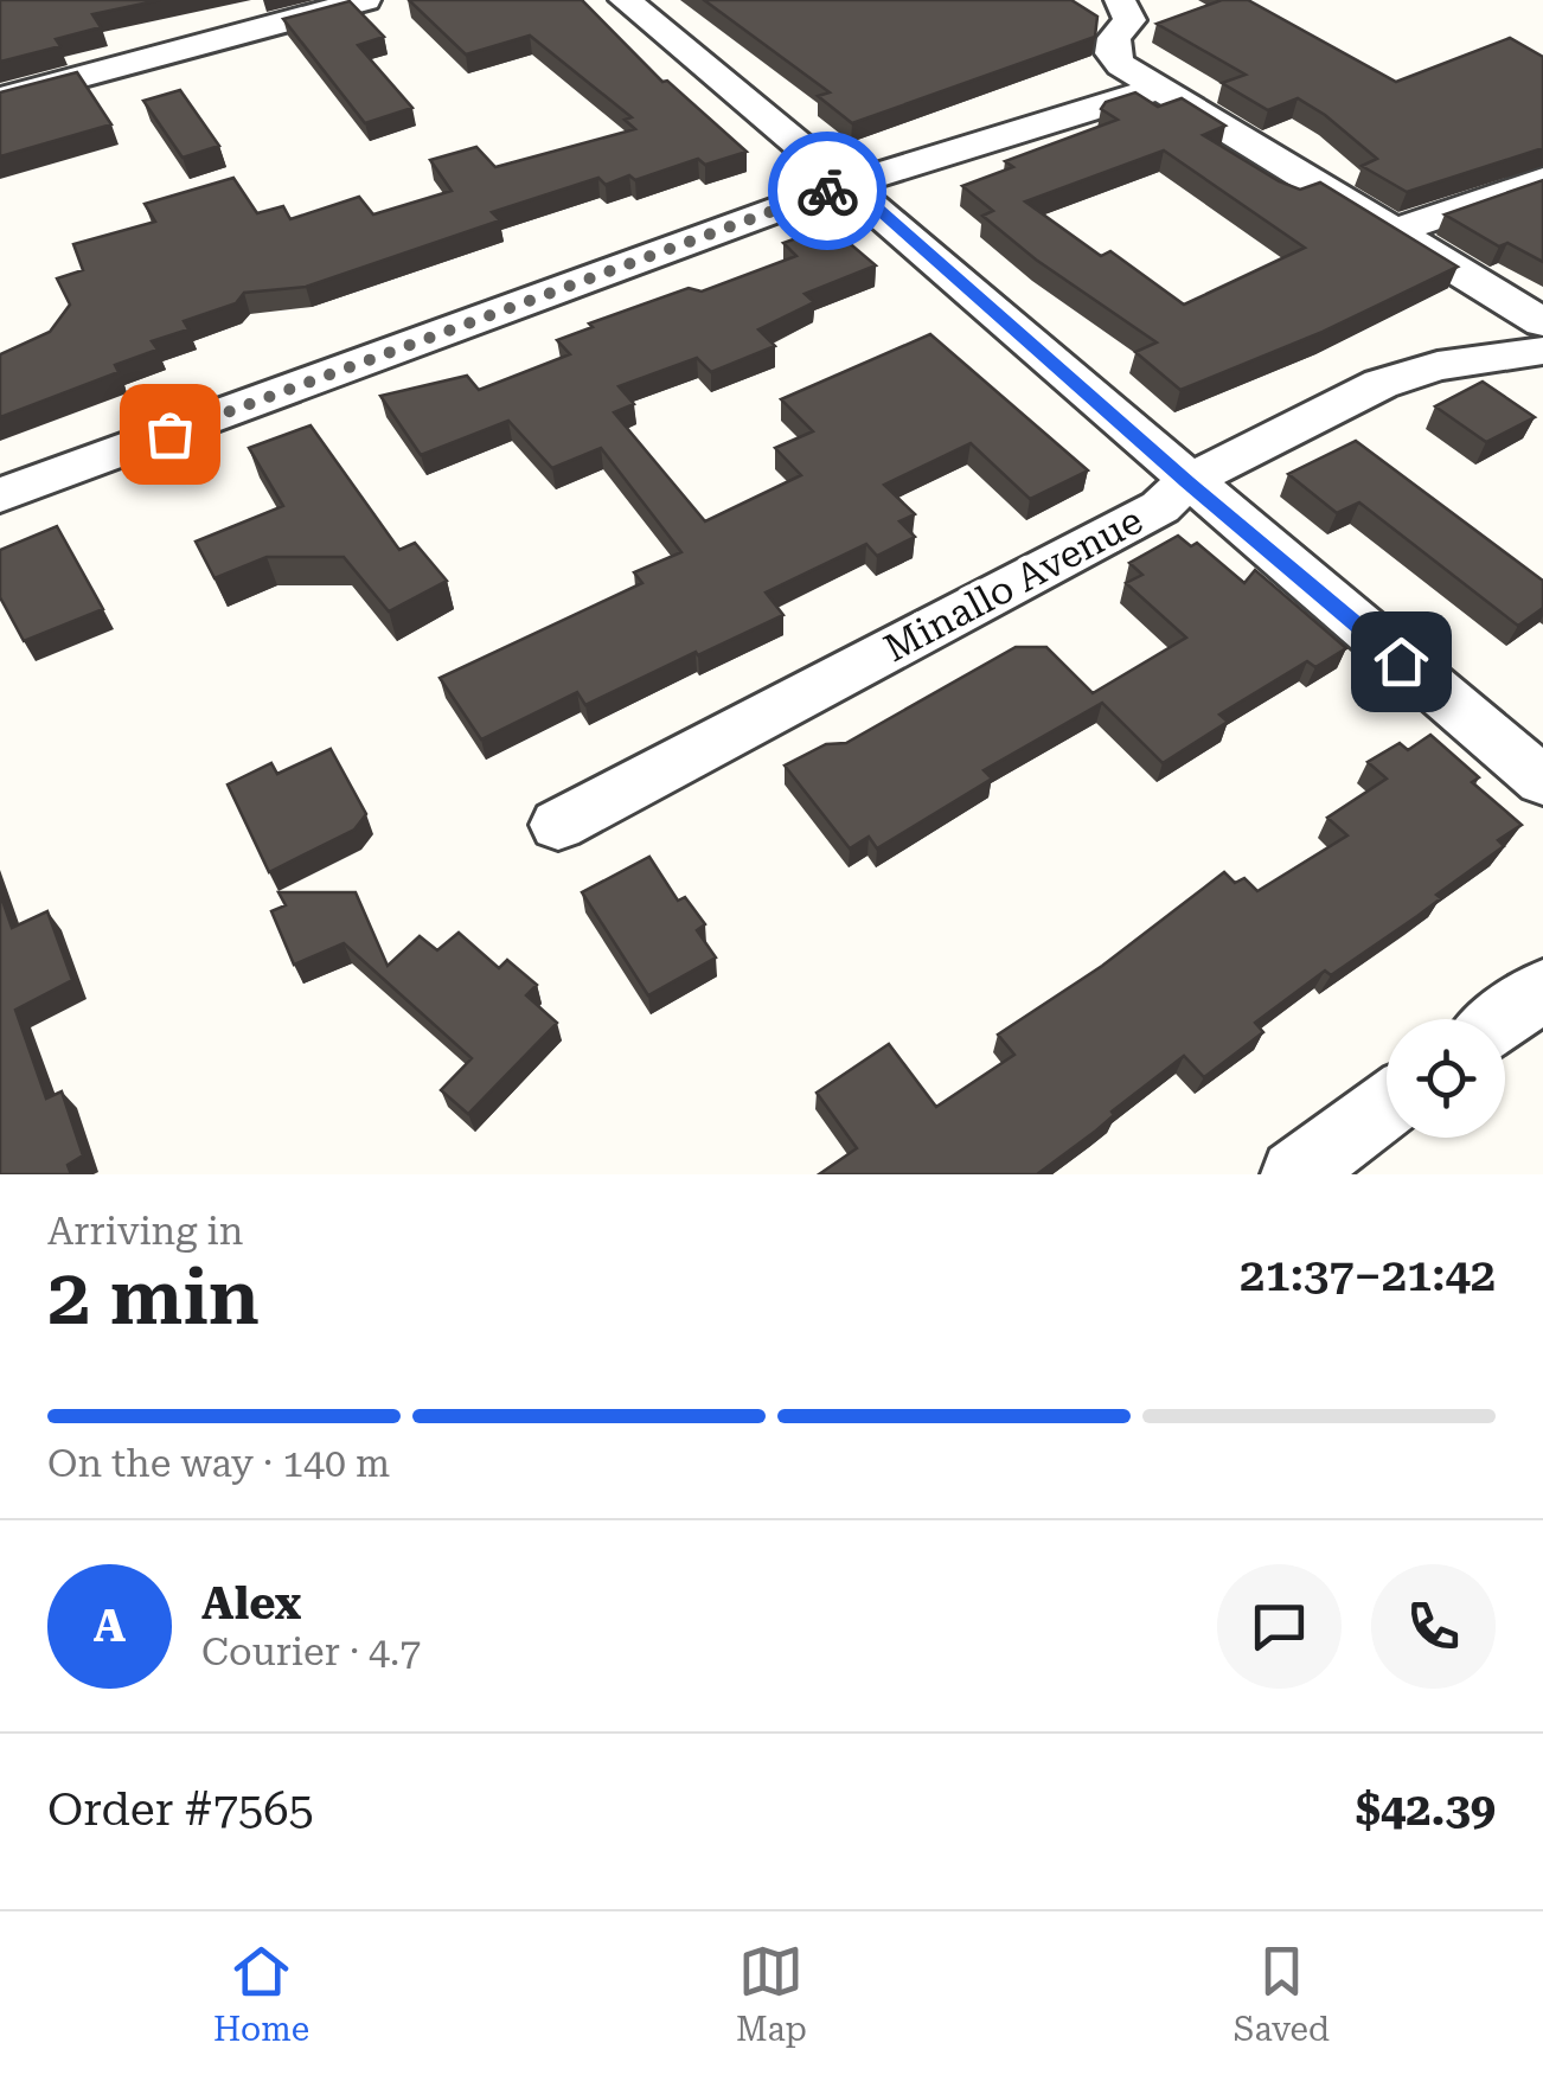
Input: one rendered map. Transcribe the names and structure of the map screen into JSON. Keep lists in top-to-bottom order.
{
  "streets": {
    "street": ["Minallo Avenue"]
  },
  "page": {
    "heading": ["2 min", "Arriving in", "21:37–21:42"],
    "panel": [
      "Alex",
      "Courier · 4.7",
      "Order #7565",
      "$42.39"
    ],
    "bar": "On the way · 140 m",
    "round": "A",
    "tabs": ["Home", "Map", "Saved"]
  }
}
